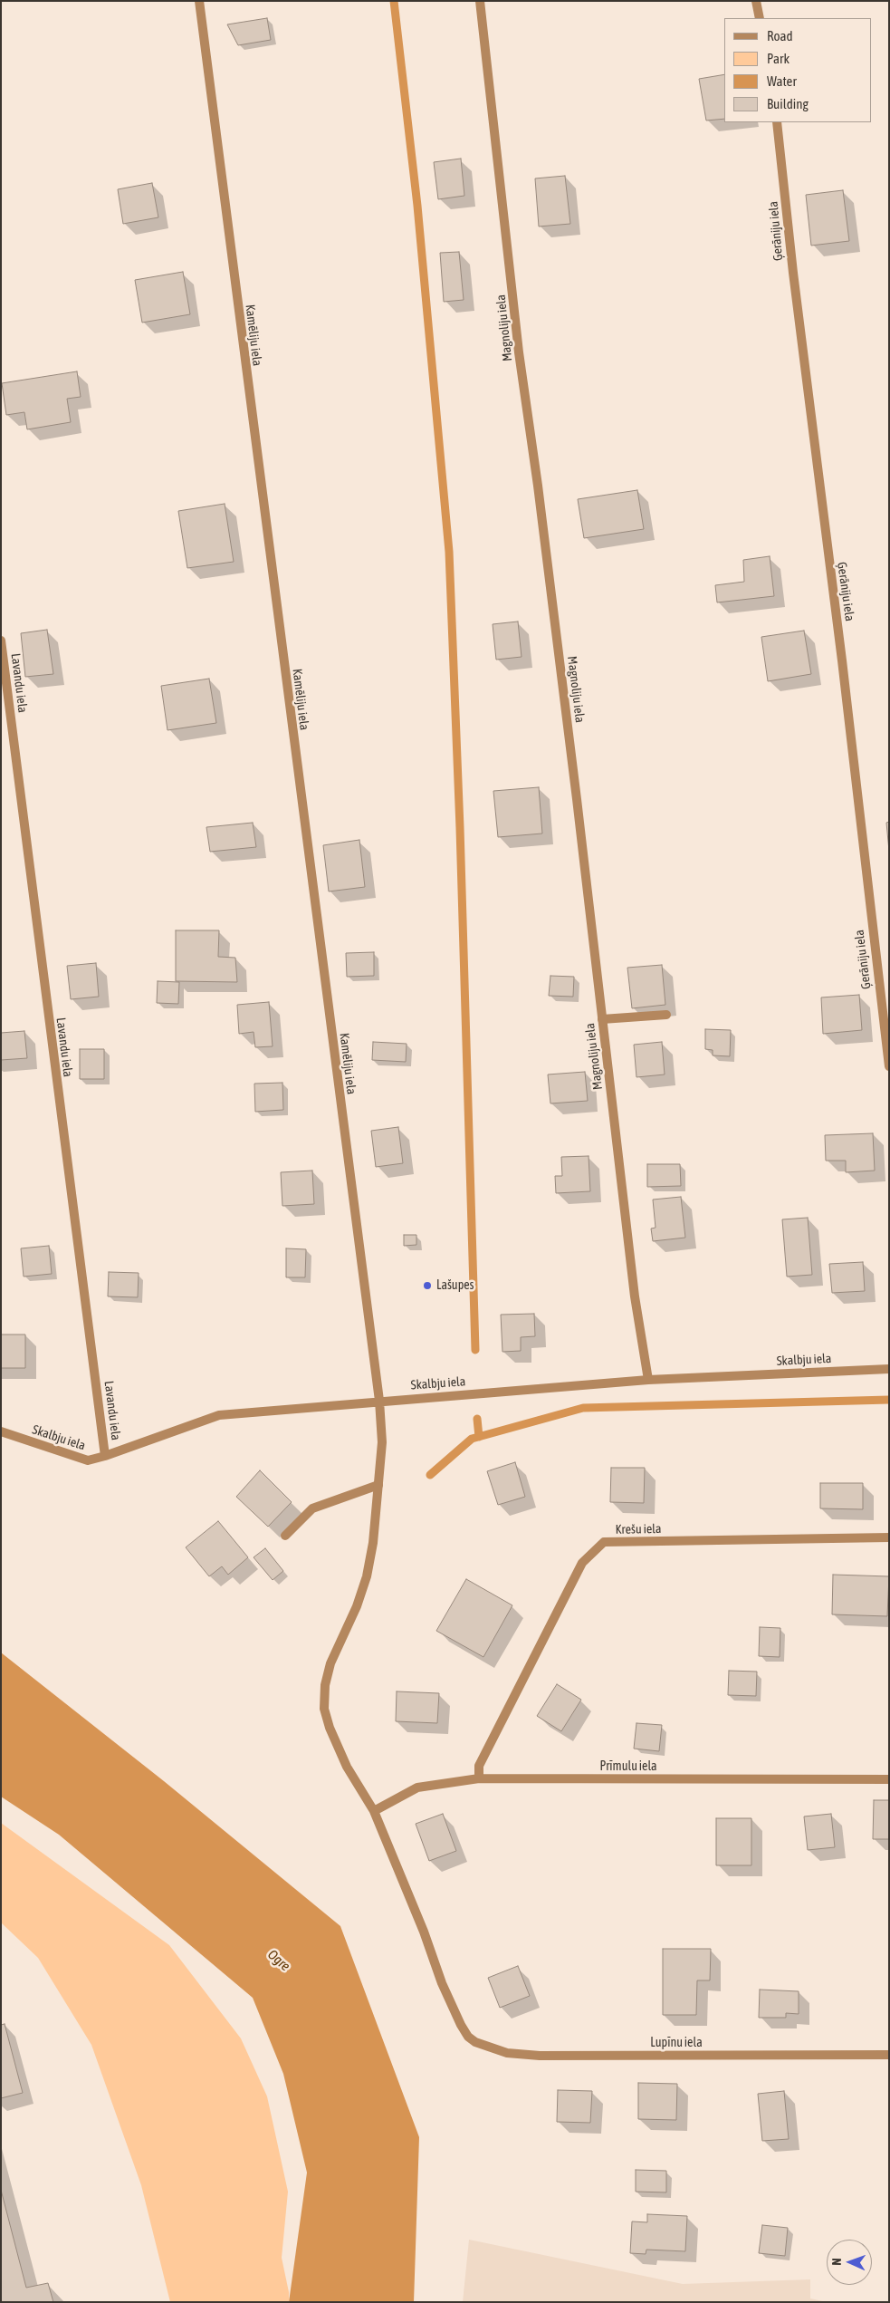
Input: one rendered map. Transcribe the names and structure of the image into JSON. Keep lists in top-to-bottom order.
{
  "streets": {
    "street": [
      "Ģerāniju iela",
      "Magnoliju iela",
      "Kamēliju iela",
      "Lavandu iela",
      "Skalbju iela",
      "Krešu iela",
      "Prīmulu iela",
      "Lupīnu iela"
    ]
  },
  "crossings": [
    ["Magnoliju iela", "Skalbju iela"],
    ["Kamēliju iela", "Skalbju iela"],
    ["Kamēliju iela", "Prīmulu iela"],
    ["Kamēliju iela", "Lupīnu iela"],
    ["Lavandu iela", "Skalbju iela"],
    ["Krešu iela", "Prīmulu iela"]
  ],
  "water": ["Ogre"],
  "places": ["Lašupes"],
  "legend": [
    "Road",
    "Park",
    "Water",
    "Building"
  ],
  "north": "left"
}
